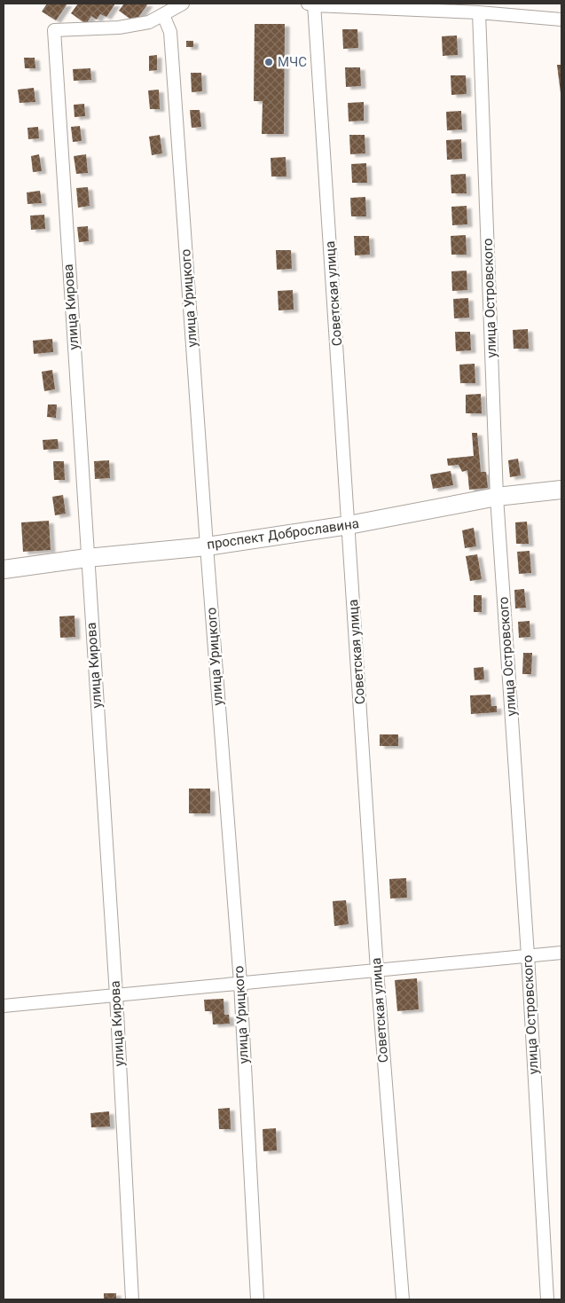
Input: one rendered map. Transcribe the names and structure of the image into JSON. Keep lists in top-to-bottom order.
{
  "streets": {
    "street": [
      "Советская улица",
      "улица Урицкого",
      "улица Островского",
      "улица Кирова",
      "проспект Доброславина"
    ]
  },
  "crossings": [
    ["Советская улица", "проспект Доброславина"],
    ["улица Урицкого", "улица Кирова"],
    ["улица Урицкого", "проспект Доброславина"],
    ["улица Островского", "проспект Доброславина"],
    ["улица Кирова", "проспект Доброславина"]
  ],
  "places": ["МЧС"]
}
